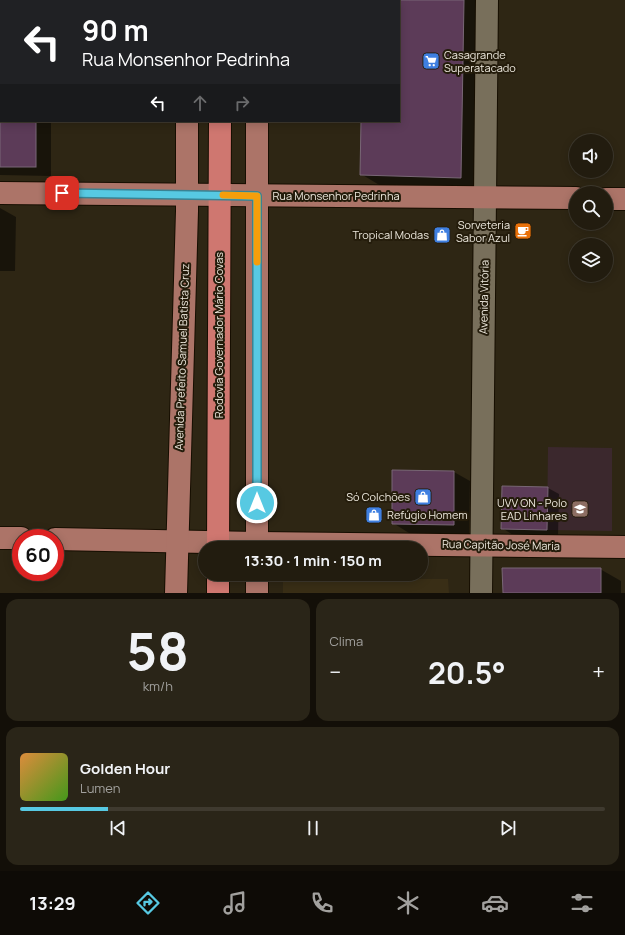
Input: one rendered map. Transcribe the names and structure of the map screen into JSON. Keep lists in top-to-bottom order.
{
  "streets": {
    "highway": ["Rodovia Governador Mário Covas"],
    "main road": ["Rua Monsenhor Pedrinha", "Avenida Prefeito Samuel Batista Cruz", "Rua Capitão José Maria"],
    "street": ["Avenida Vitória"]
  },
  "crossings": [
    ["Rua Monsenhor Pedrinha", "Avenida Vitória"],
    ["Rua Monsenhor Pedrinha", "Rodovia Governador Mário Covas"],
    ["Rua Monsenhor Pedrinha", "Avenida Prefeito Samuel Batista Cruz"],
    ["Avenida Vitória", "Rua Capitão José Maria"],
    ["Avenida Prefeito Samuel Batista Cruz", "Rua Capitão José Maria"]
  ],
  "places": {
    "supermarket": ["Casagrande Superatacado"],
    "cafe": ["Sorveteria Sabor Azul"],
    "shop": ["Tropical Modas", "Só Colchões", "Refúgio Homem"],
    "school or university": ["UVV ON - Polo EAD Linhares"]
  },
  "page": {
    "turn": ["90 m", "Rua Monsenhor Pedrinha"],
    "limit": "60",
    "trip": "13:30 · 1 min · 150 m",
    "tile": [
      ["58", "km/h"],
      "Clima"
    ],
    "heat": ["−", "20.5°", "+"],
    "song": ["Golden Hour", "Lumen"],
    "tabs": "13:29"
  }
}
